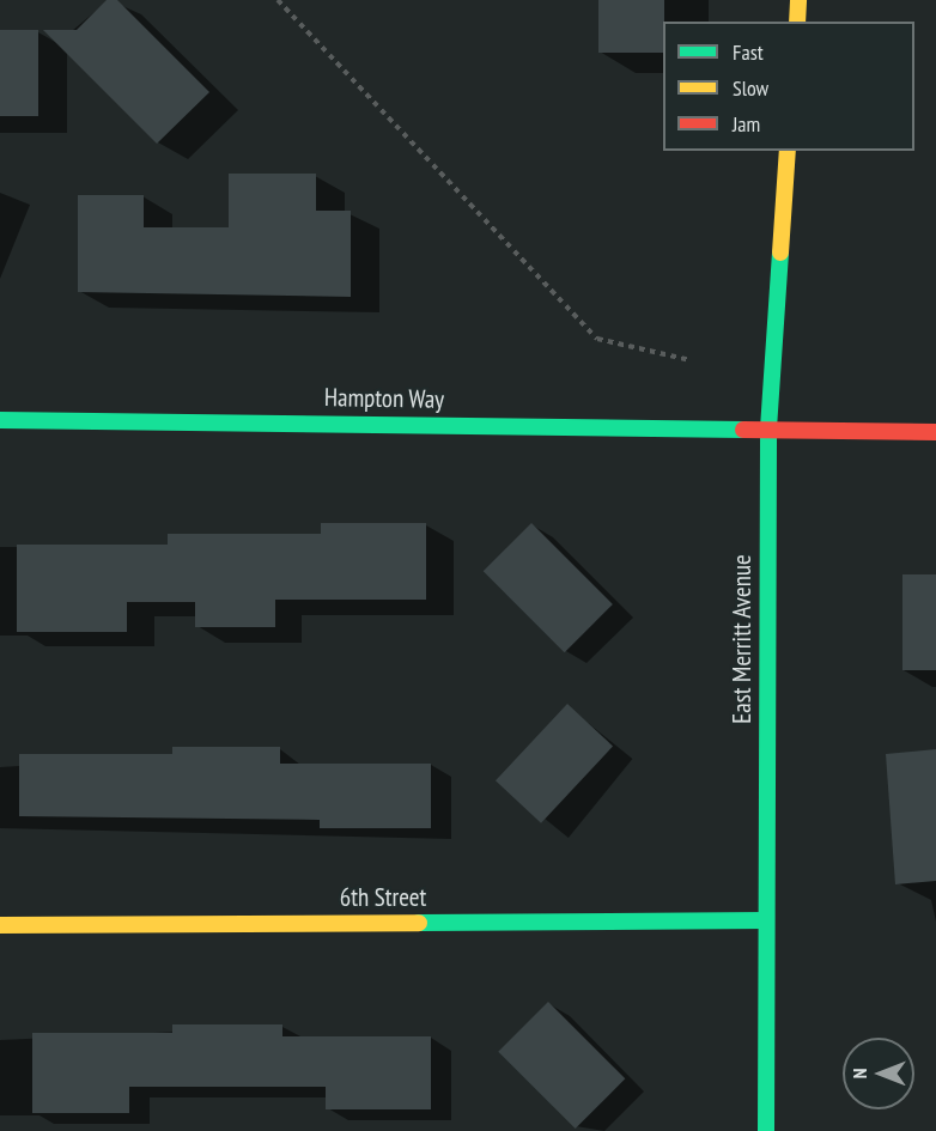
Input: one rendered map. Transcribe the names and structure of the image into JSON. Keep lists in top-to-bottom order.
{
  "streets": {
    "street": ["Hampton Way", "East Merritt Avenue", "6th Street"]
  },
  "crossings": [
    ["Hampton Way", "East Merritt Avenue"],
    ["East Merritt Avenue", "6th Street"]
  ],
  "legend": ["Fast", "Slow", "Jam"],
  "north": "left"
}
